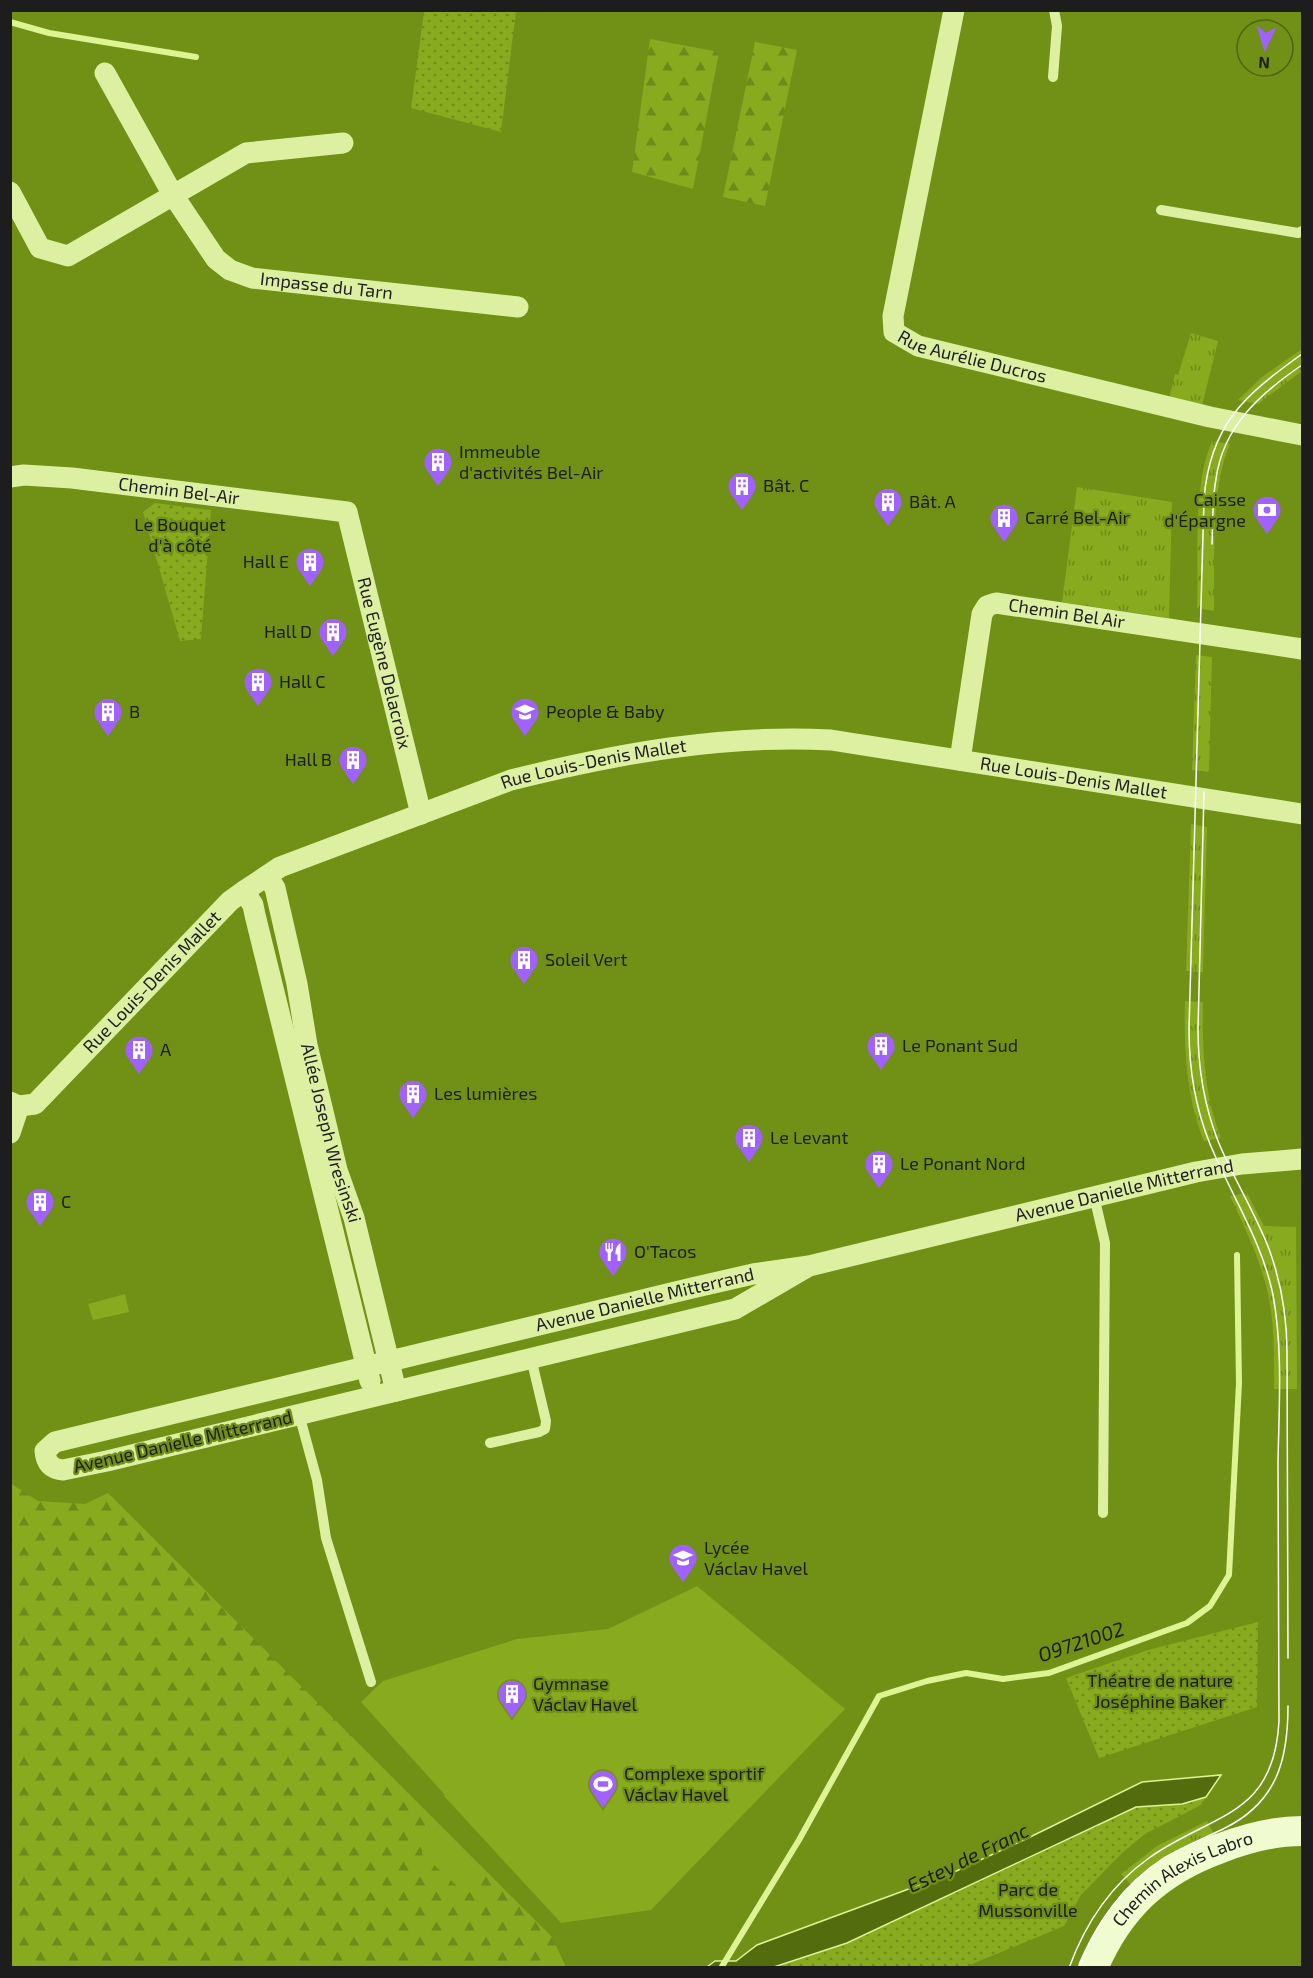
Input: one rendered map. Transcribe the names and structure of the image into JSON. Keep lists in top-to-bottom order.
{
  "streets": {
    "street": [
      "Impasse du Tarn",
      "Rue Aurélie Ducros",
      "Chemin Bel-Air",
      "Chemin Bel Air",
      "Rue Eugène Delacroix",
      "Rue Louis-Denis Mallet",
      "Allée Joseph Wresinski",
      "Avenue Danielle Mitterrand",
      "Chemin Alexis Labro"
    ]
  },
  "crossings": [
    ["Chemin Bel-Air", "Rue Eugène Delacroix"],
    ["Chemin Bel Air", "Rue Louis-Denis Mallet"],
    ["Rue Eugène Delacroix", "Rue Louis-Denis Mallet"],
    ["Rue Louis-Denis Mallet", "Allée Joseph Wresinski"],
    ["Allée Joseph Wresinski", "Avenue Danielle Mitterrand"]
  ],
  "water": ["O9721002", "Estey de Franc"],
  "parks": ["Le Bouquet d'à côté", "Théatre de nature Joséphine Baker", "Parc de Mussonville"],
  "places": {
    "building": [
      "Immeuble d'activités Bel-Air",
      "Bât. C",
      "Bât. A",
      "Carré Bel-Air",
      "Hall E",
      "Hall D",
      "Hall C",
      "B",
      "Hall B",
      "Soleil Vert",
      "Le Ponant Sud",
      "A",
      "Les lumières",
      "Le Levant",
      "Le Ponant Nord",
      "C",
      "Gymnase Václav Havel"
    ],
    "bank": ["Caisse d'Épargne"],
    "school or university": ["People & Baby", "Lycée Václav Havel"],
    "restaurant": ["O'Tacos"],
    "sports": ["Complexe sportif Václav Havel"]
  },
  "north": "bottom"
}
